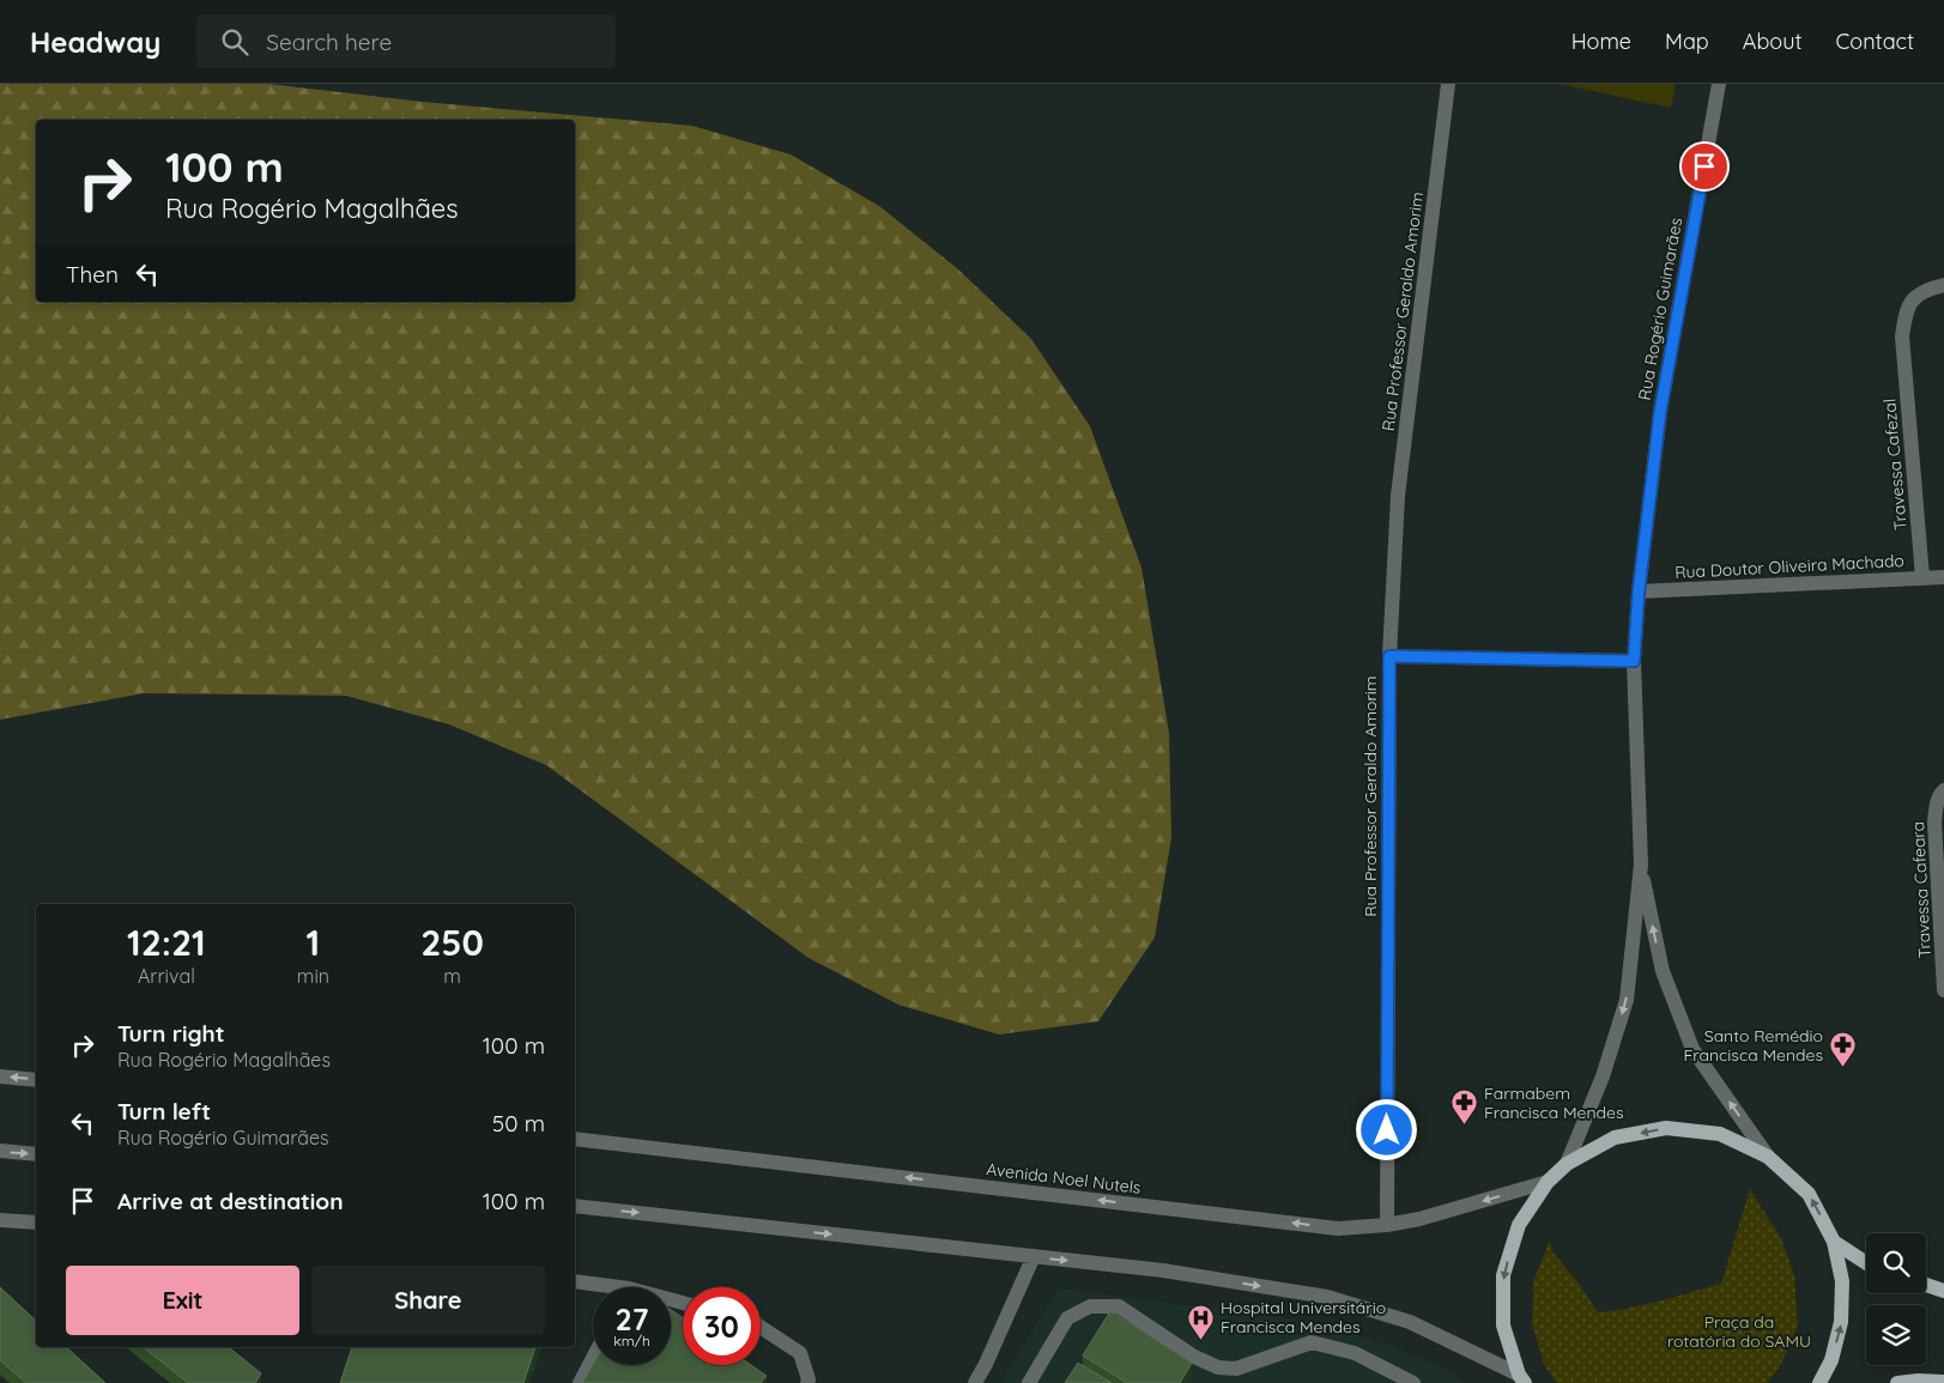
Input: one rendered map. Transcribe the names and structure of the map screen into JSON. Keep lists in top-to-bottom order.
{
  "streets": {
    "street": [
      "Rua Rogério Guimarães",
      "Rua Professor Geraldo Amorim",
      "Travessa Cafezal",
      "Rua Doutor Oliveira Machado",
      "Travessa Cafeara",
      "Avenida Noel Nutels"
    ]
  },
  "crossings": [
    ["Rua Rogério Guimarães", "Rua Doutor Oliveira Machado"],
    ["Rua Professor Geraldo Amorim", "Avenida Noel Nutels"],
    ["Travessa Cafezal", "Rua Doutor Oliveira Machado"]
  ],
  "parks": ["Praça da rotatória do SAMU"],
  "places": {
    "pharmacy": ["Santo Remédio Francisca Mendes", "Farmabem Francisca Mendes"],
    "hospital": ["Hospital Universitário Francisca Mendes"]
  },
  "page": {
    "header": "Headway",
    "search": "Search here",
    "nav": [
      "Home",
      "Map",
      "About",
      "Contact"
    ],
    "turn": ["100 m", "Rua Rogério Magalhães"],
    "then": "Then",
    "eta": [
      "12:21",
      "Arrival",
      "1",
      "min",
      "250",
      "m"
    ],
    "list": [
      {
        "name": "Turn right",
        "note": "Rua Rogério Magalhães",
        "value": "100 m"
      },
      {
        "name": "Turn left",
        "note": "Rua Rogério Guimarães",
        "value": "50 m"
      },
      {
        "name": "Arrive at destination",
        "value": "100 m"
      }
    ],
    "buttons": ["Exit", "Share"],
    "speed": "27 km/h",
    "limit": "30"
  }
}
